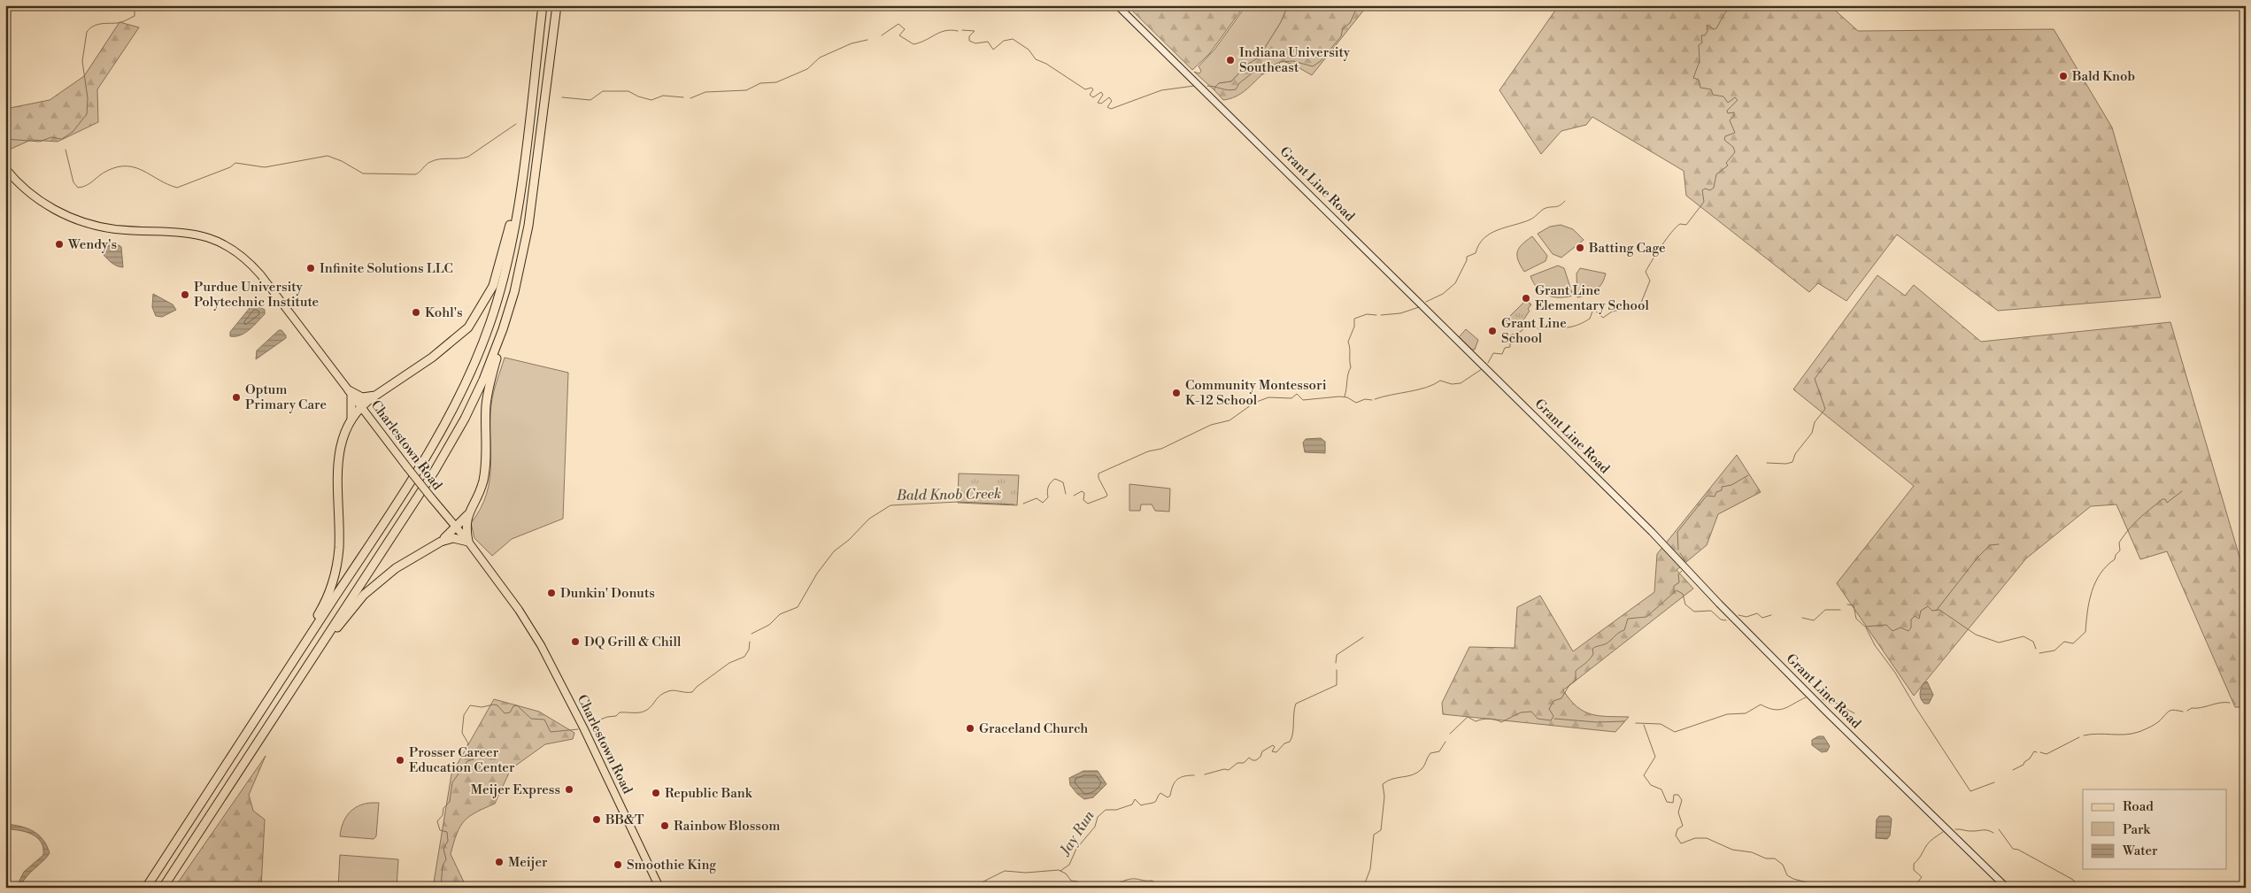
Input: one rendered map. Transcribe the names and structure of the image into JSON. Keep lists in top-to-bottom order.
{
  "streets": {
    "main road": ["Grant Line Road", "Charlestown Road"]
  },
  "water": ["Bald Knob Creek", "Jay Run"],
  "places": [
    "Indiana University Southeast",
    "Bald Knob",
    "Wendy's",
    "Batting Cage",
    "Infinite Solutions LLC",
    "Purdue University Polytechnic Institute",
    "Grant Line Elementary School",
    "Kohl's",
    "Grant Line School",
    "Community Montessori K-12 School",
    "Optum Primary Care",
    "Dunkin' Donuts",
    "DQ Grill & Chill",
    "Graceland Church",
    "Prosser Career Education Center",
    "Meijer Express",
    "Republic Bank",
    "BB&T",
    "Rainbow Blossom",
    "Meijer",
    "Smoothie King"
  ],
  "legend": ["Road", "Park", "Water"]
}
